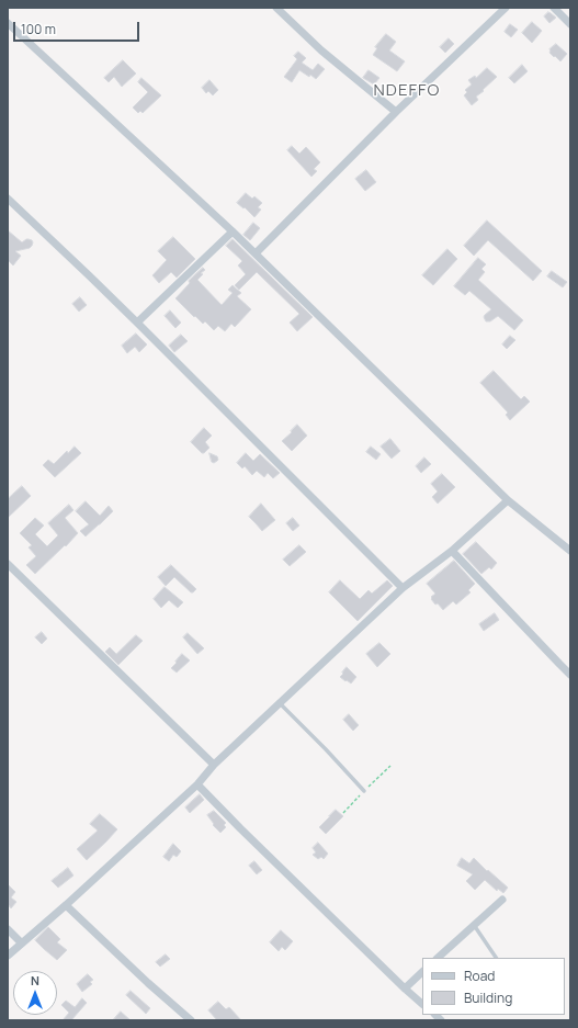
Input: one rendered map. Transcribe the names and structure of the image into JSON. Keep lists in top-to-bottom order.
{
  "districts": ["NDEFFO"],
  "legend": ["Road", "Building"],
  "scale_bar": "100 m",
  "north": "top"
}
